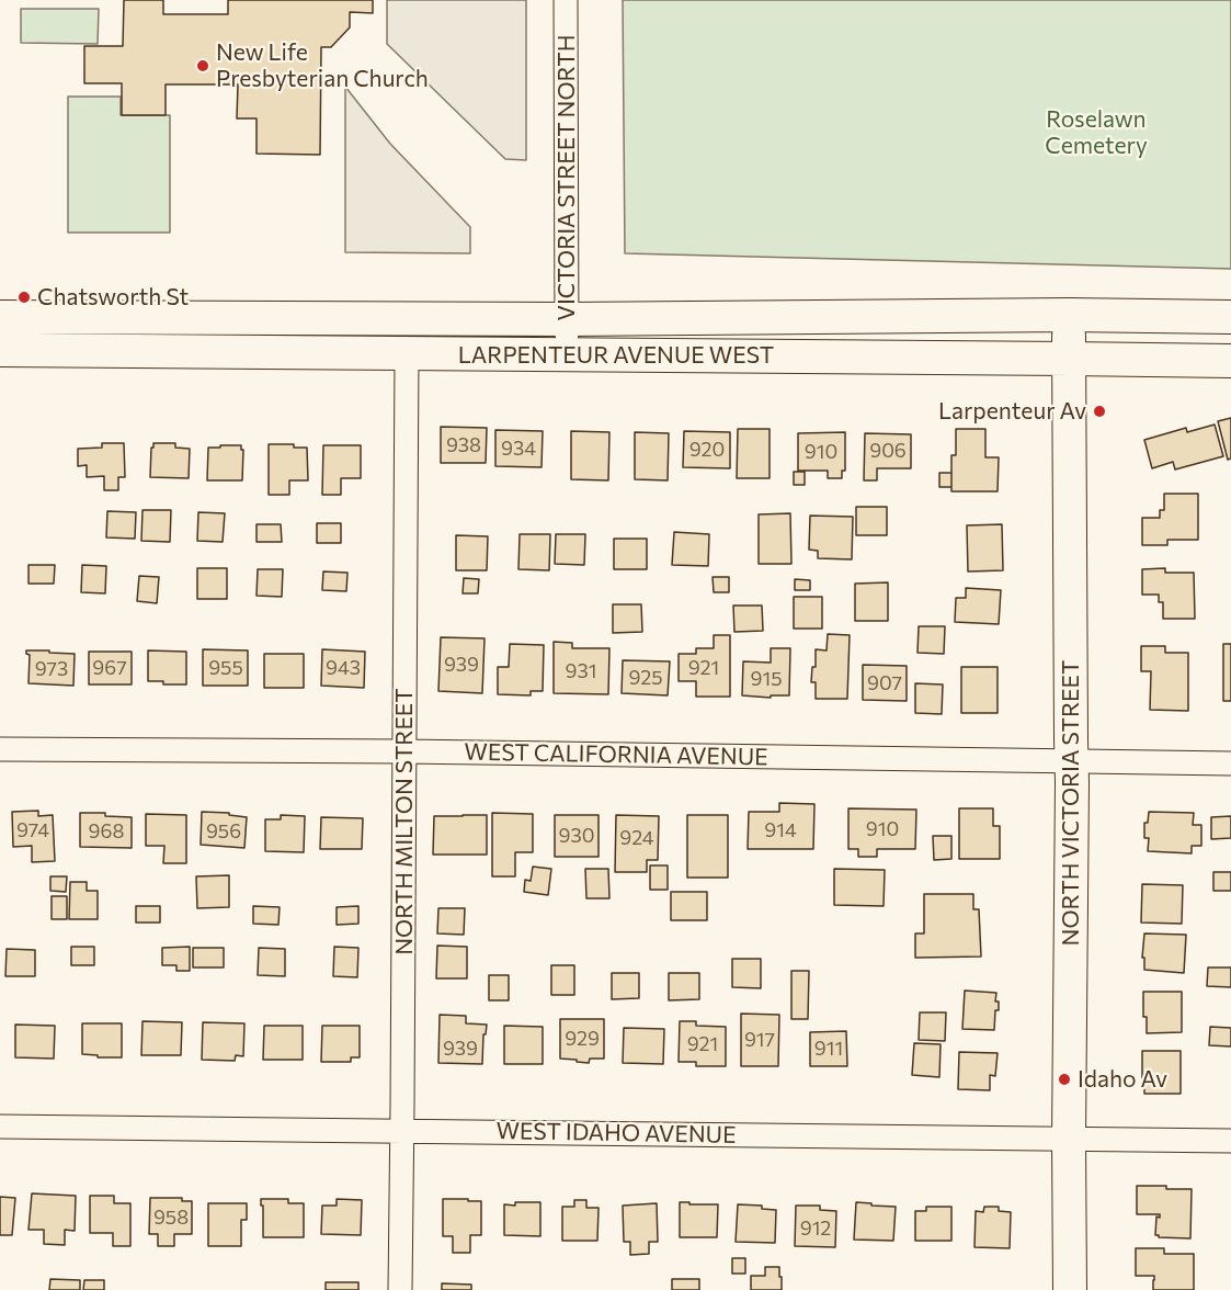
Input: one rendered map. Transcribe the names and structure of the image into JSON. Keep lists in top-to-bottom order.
{
  "streets": {
    "main road": ["LARPENTEUR AVENUE WEST", "NORTH VICTORIA STREET"],
    "street": [
      "VICTORIA STREET NORTH",
      "WEST CALIFORNIA AVENUE",
      "NORTH MILTON STREET",
      "WEST IDAHO AVENUE"
    ]
  },
  "crossings": [
    ["VICTORIA STREET NORTH", "LARPENTEUR AVENUE WEST"],
    ["LARPENTEUR AVENUE WEST", "NORTH VICTORIA STREET"],
    ["LARPENTEUR AVENUE WEST", "NORTH MILTON STREET"],
    ["WEST CALIFORNIA AVENUE", "NORTH VICTORIA STREET"],
    ["WEST CALIFORNIA AVENUE", "NORTH MILTON STREET"],
    ["NORTH VICTORIA STREET", "WEST IDAHO AVENUE"],
    ["NORTH MILTON STREET", "WEST IDAHO AVENUE"]
  ],
  "parks": ["Roselawn Cemetery"],
  "places": [
    "New Life Presbyterian Church",
    "Chatsworth St",
    "Larpenteur Av",
    "Idaho Av"
  ],
  "house_numbers": [
    "938",
    "934",
    "920",
    "906",
    "910",
    "939",
    "967",
    "955",
    "943",
    "921",
    "973",
    "931",
    "925",
    "915",
    "907",
    "910",
    "974",
    "914",
    "968",
    "956",
    "930",
    "924",
    "929",
    "917",
    "921",
    "939",
    "911",
    "958",
    "912"
  ]
}
